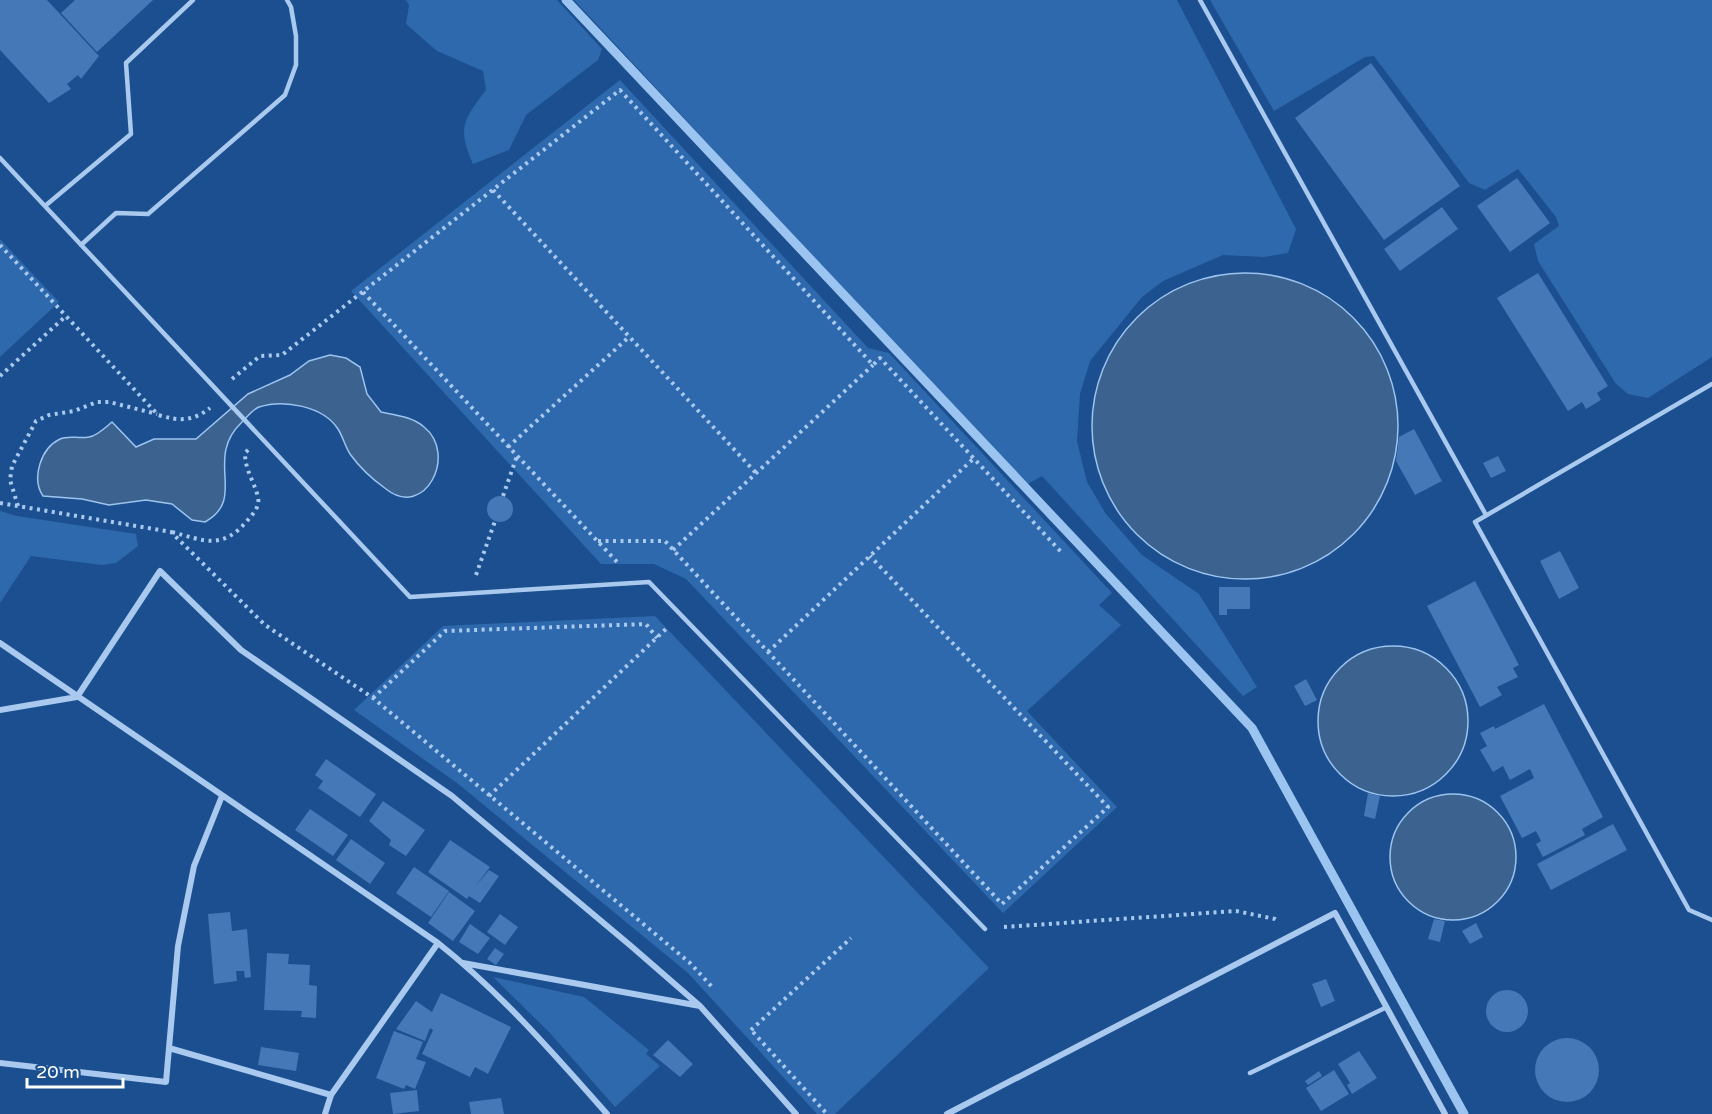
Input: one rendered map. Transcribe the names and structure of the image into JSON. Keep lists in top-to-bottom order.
{
  "scale_bar": "20 m"
}
